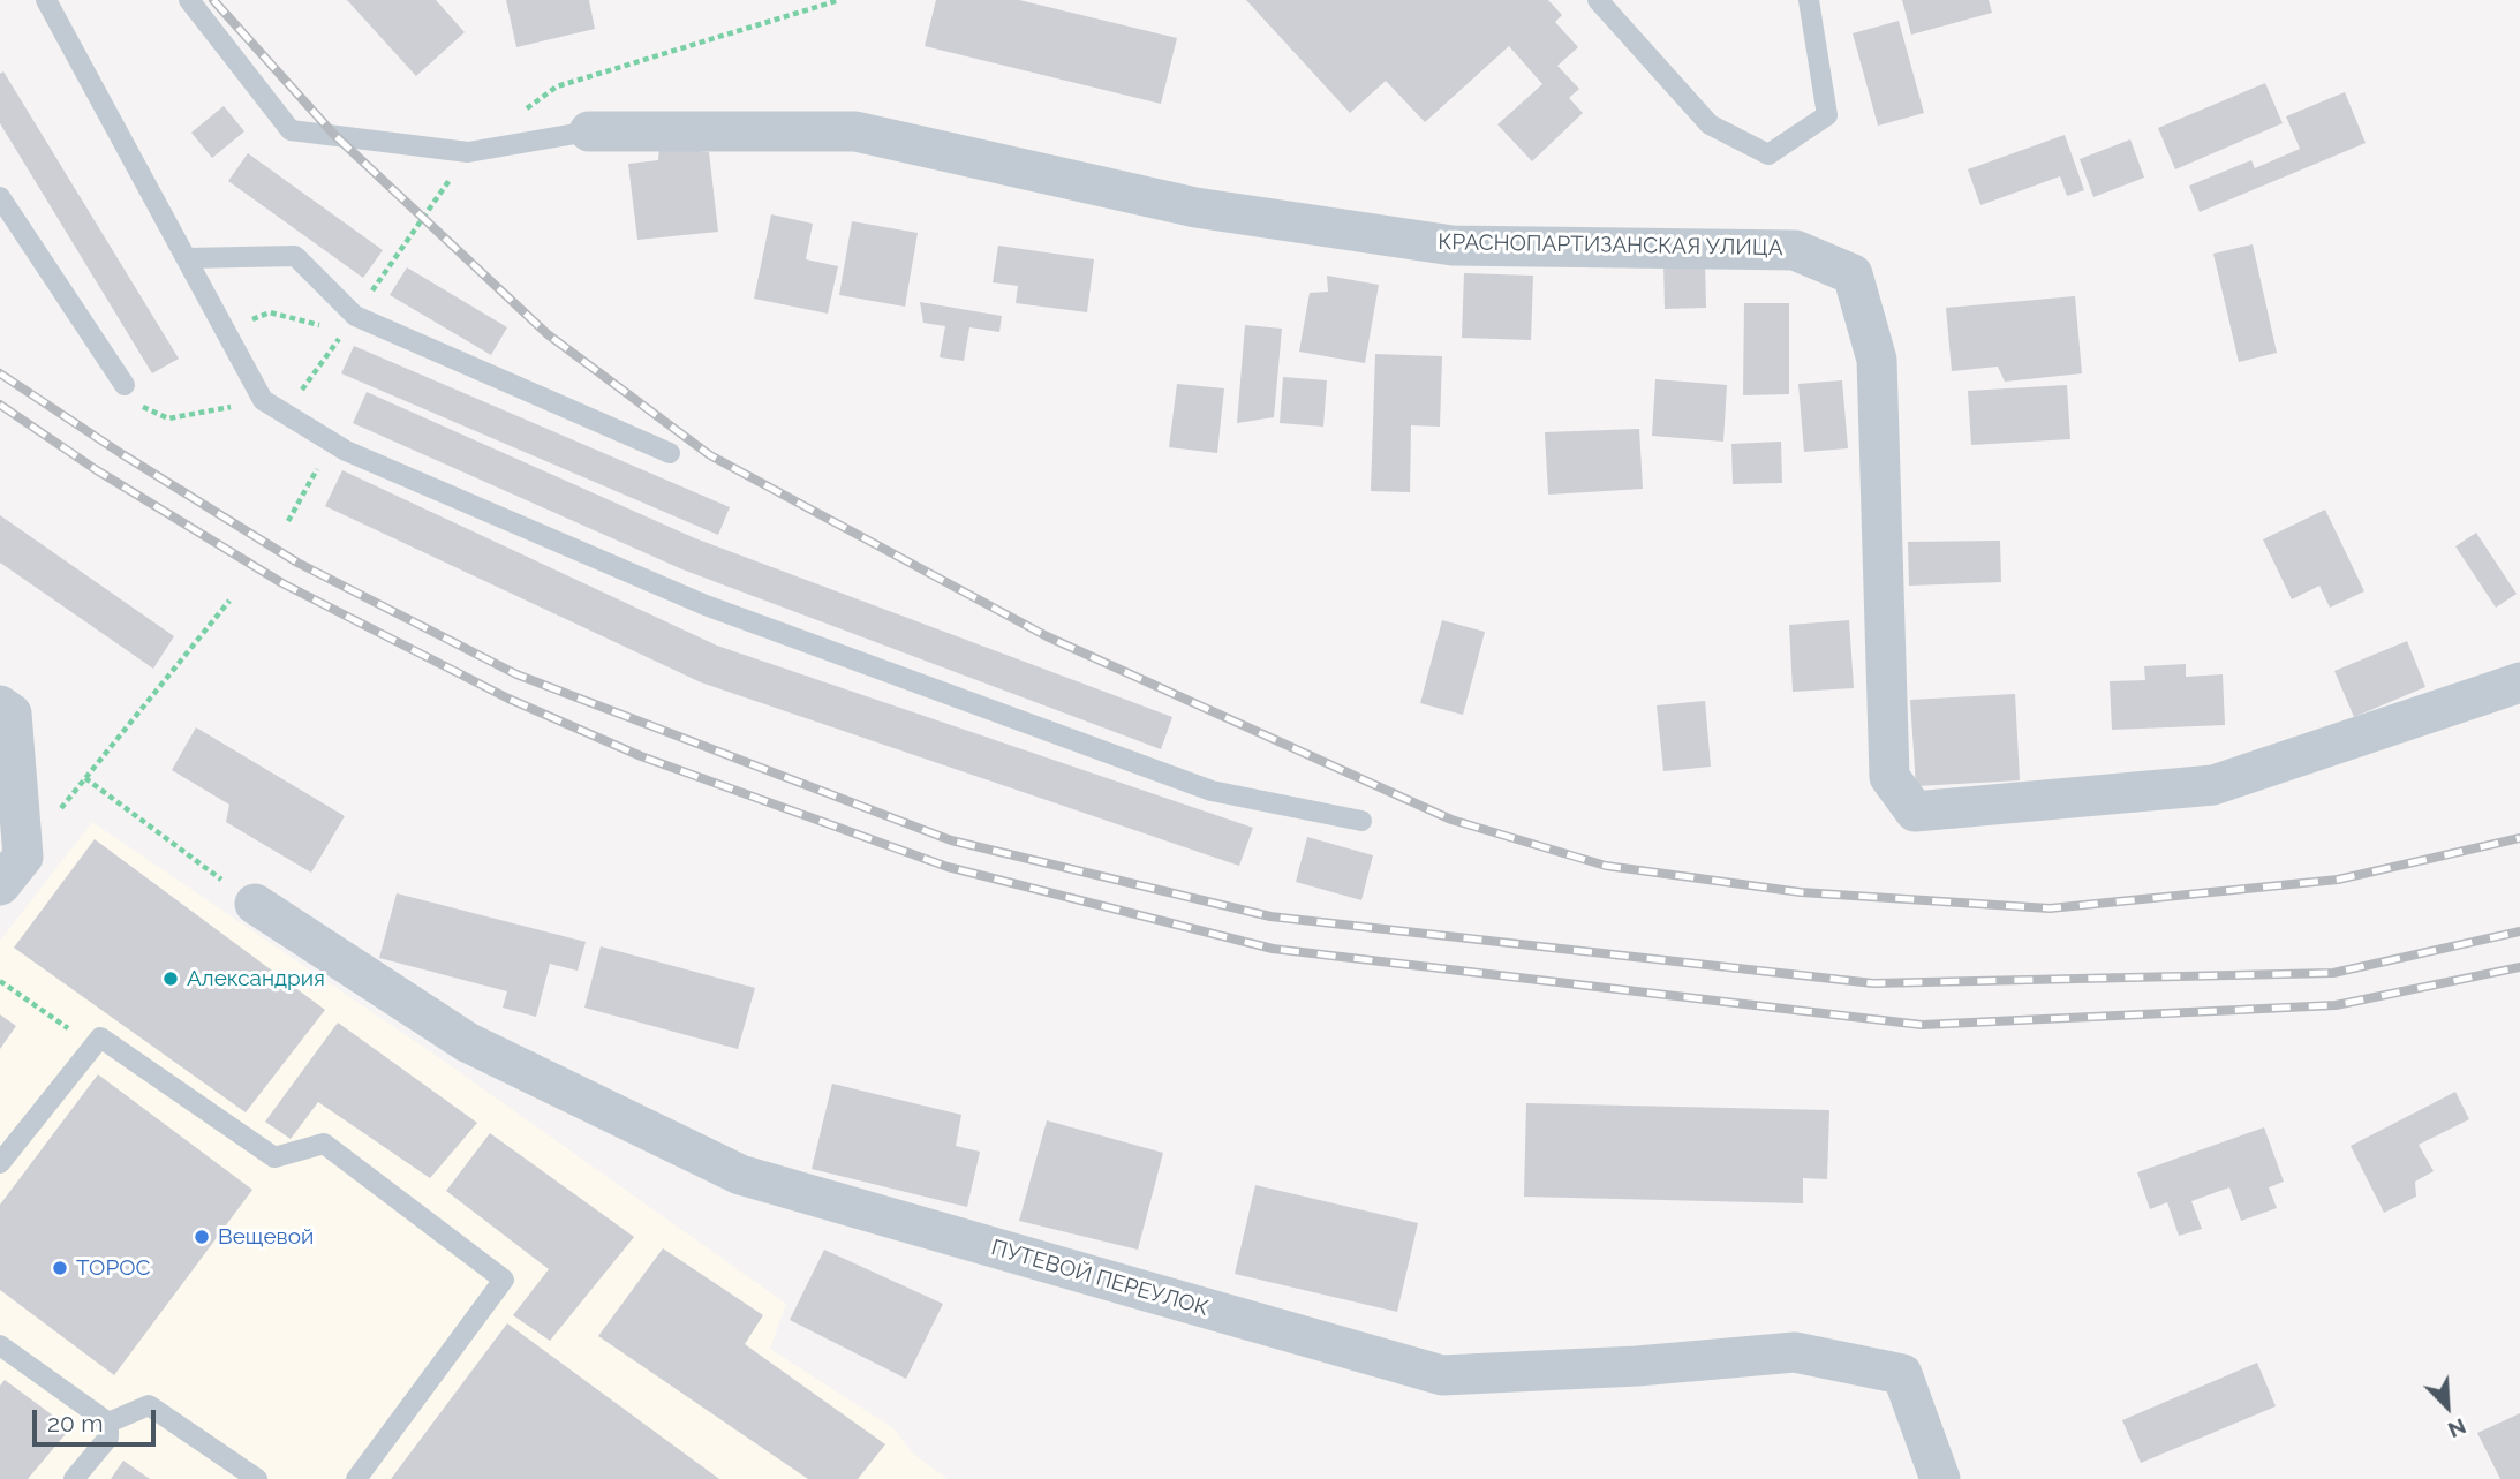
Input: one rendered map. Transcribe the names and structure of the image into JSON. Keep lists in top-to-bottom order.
{
  "streets": {
    "street": ["КРАСНОПАРТИЗАНСКАЯ УЛИЦА", "ПУТЕВОЙ ПЕРЕУЛОК"]
  },
  "places": ["Александрия", "Вещевой", "ТОРОС"],
  "scale_bar": "20 m",
  "north": "bottom right"
}
